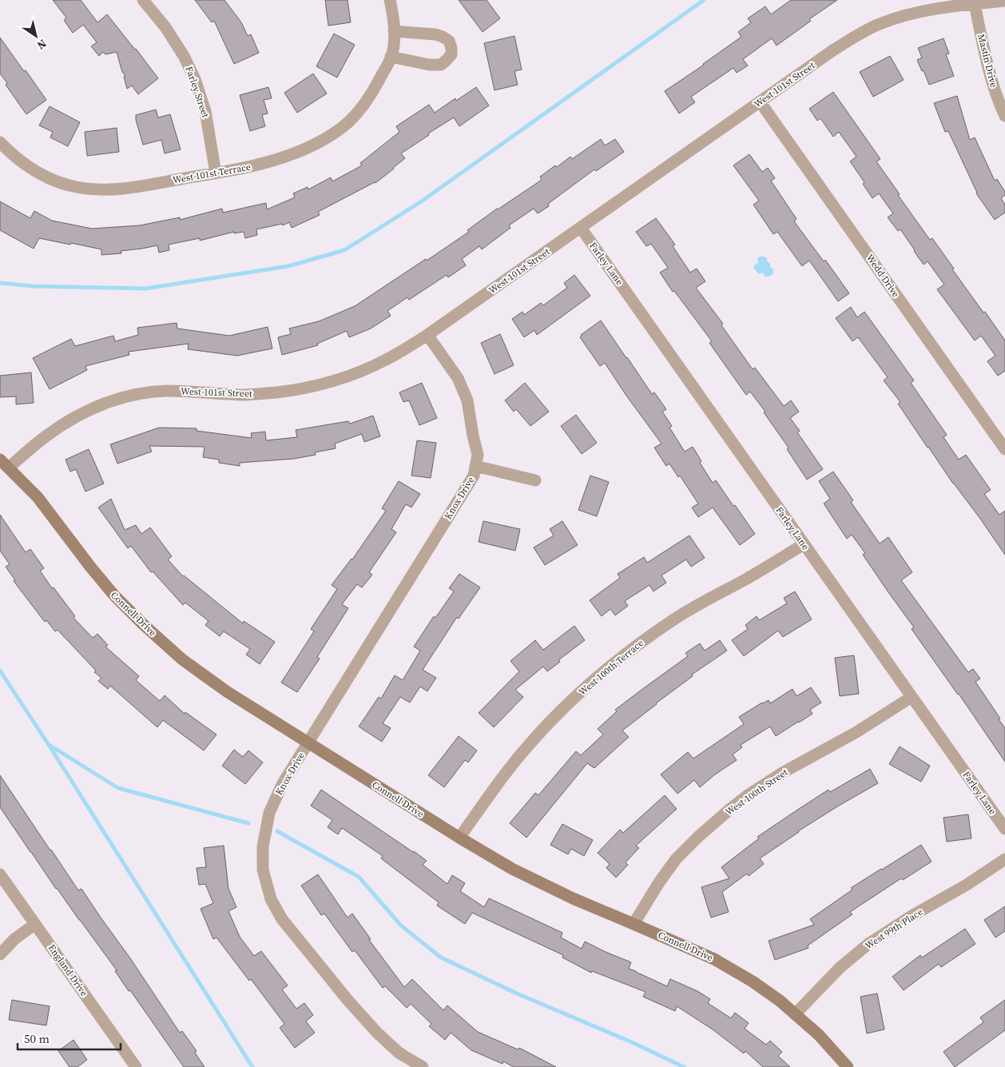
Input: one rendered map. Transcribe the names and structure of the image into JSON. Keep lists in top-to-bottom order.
{
  "streets": {
    "street": [
      "Mastin Drive",
      "West 101st Street",
      "Farley Street",
      "West 101st Terrace",
      "Farley Lane",
      "Wedd Drive",
      "Knox Drive",
      "Connell Drive",
      "West 100th Terrace",
      "West 100th Street",
      "West 99th Place",
      "England Drive"
    ]
  },
  "crossings": [
    ["Mastin Drive", "West 101st Street"],
    ["West 101st Street", "Farley Lane"],
    ["West 101st Street", "Wedd Drive"],
    ["West 101st Street", "Knox Drive"],
    ["West 101st Street", "Connell Drive"],
    ["Farley Street", "West 101st Terrace"],
    ["Farley Lane", "West 100th Terrace"],
    ["Farley Lane", "West 100th Street"],
    ["Knox Drive", "Connell Drive"],
    ["Connell Drive", "West 100th Terrace"],
    ["Connell Drive", "West 100th Street"],
    ["Connell Drive", "West 99th Place"]
  ],
  "scale_bar": "50 m",
  "north": "bottom right"
}
